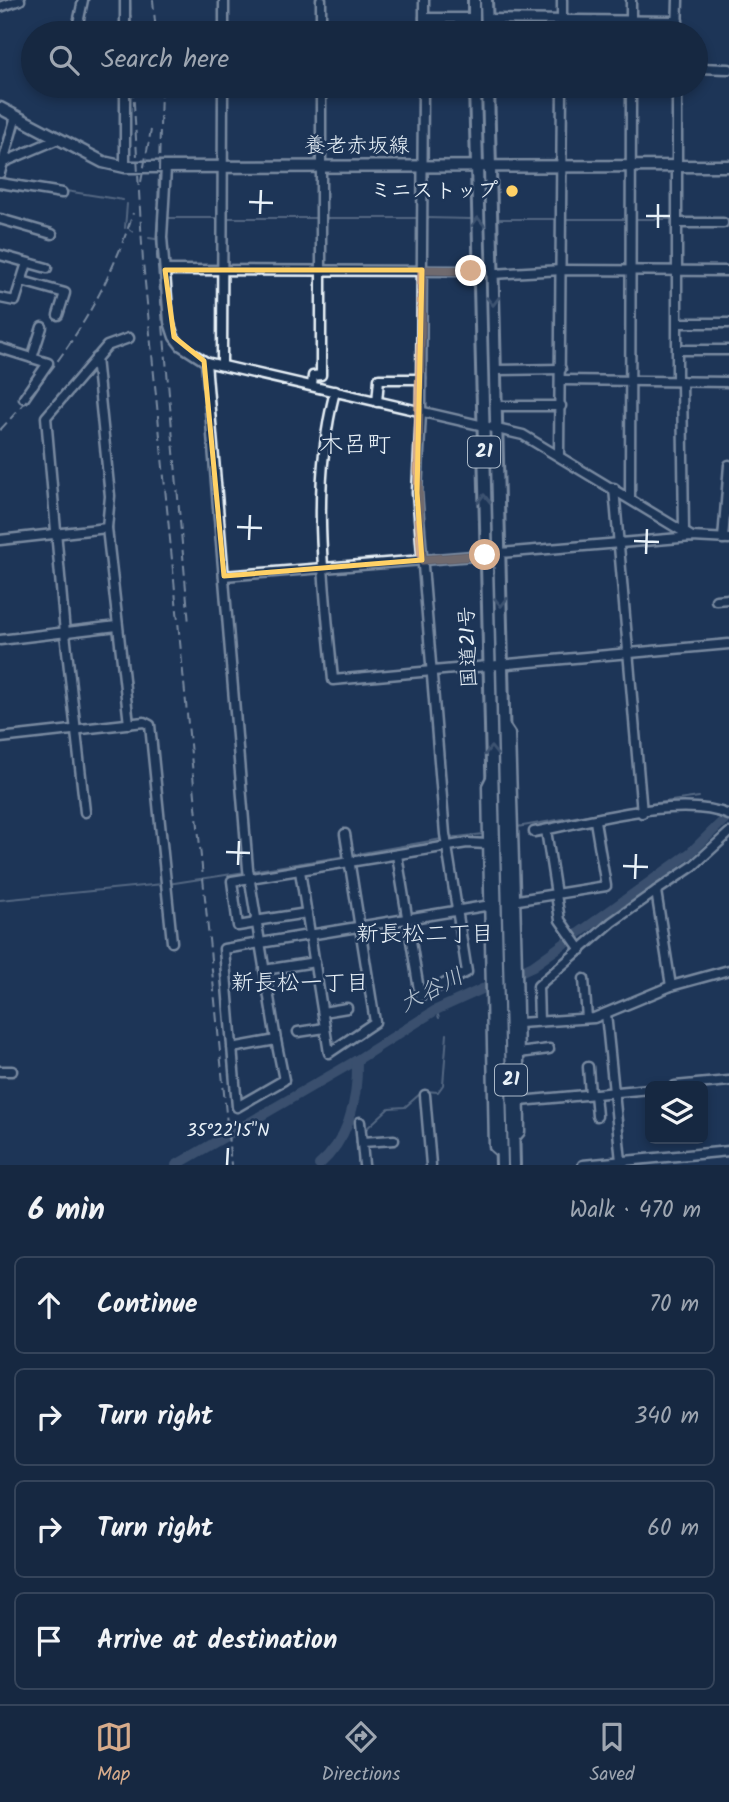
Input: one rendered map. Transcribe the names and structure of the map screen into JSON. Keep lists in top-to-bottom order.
{
  "streets": {
    "highway": ["21", "国道21号"],
    "main road": ["養老赤坂線"]
  },
  "crossings": [
    ["養老赤坂線", "国道21号"]
  ],
  "districts": ["木呂町", "新長松二丁目", "新長松一丁目"],
  "water": ["大谷川"],
  "places": ["ミニストップ"],
  "page": {
    "search": "Search here",
    "heading": ["6 min", "Walk · 470 m"],
    "list": [
      ["Continue", "70 m"],
      ["Turn right", "340 m"],
      ["Turn right", "60 m"],
      "Arrive at destination"
    ],
    "nav": ["Map", "Directions", "Saved"]
  },
  "coordinates": ["35°22'15\"N"]
}
